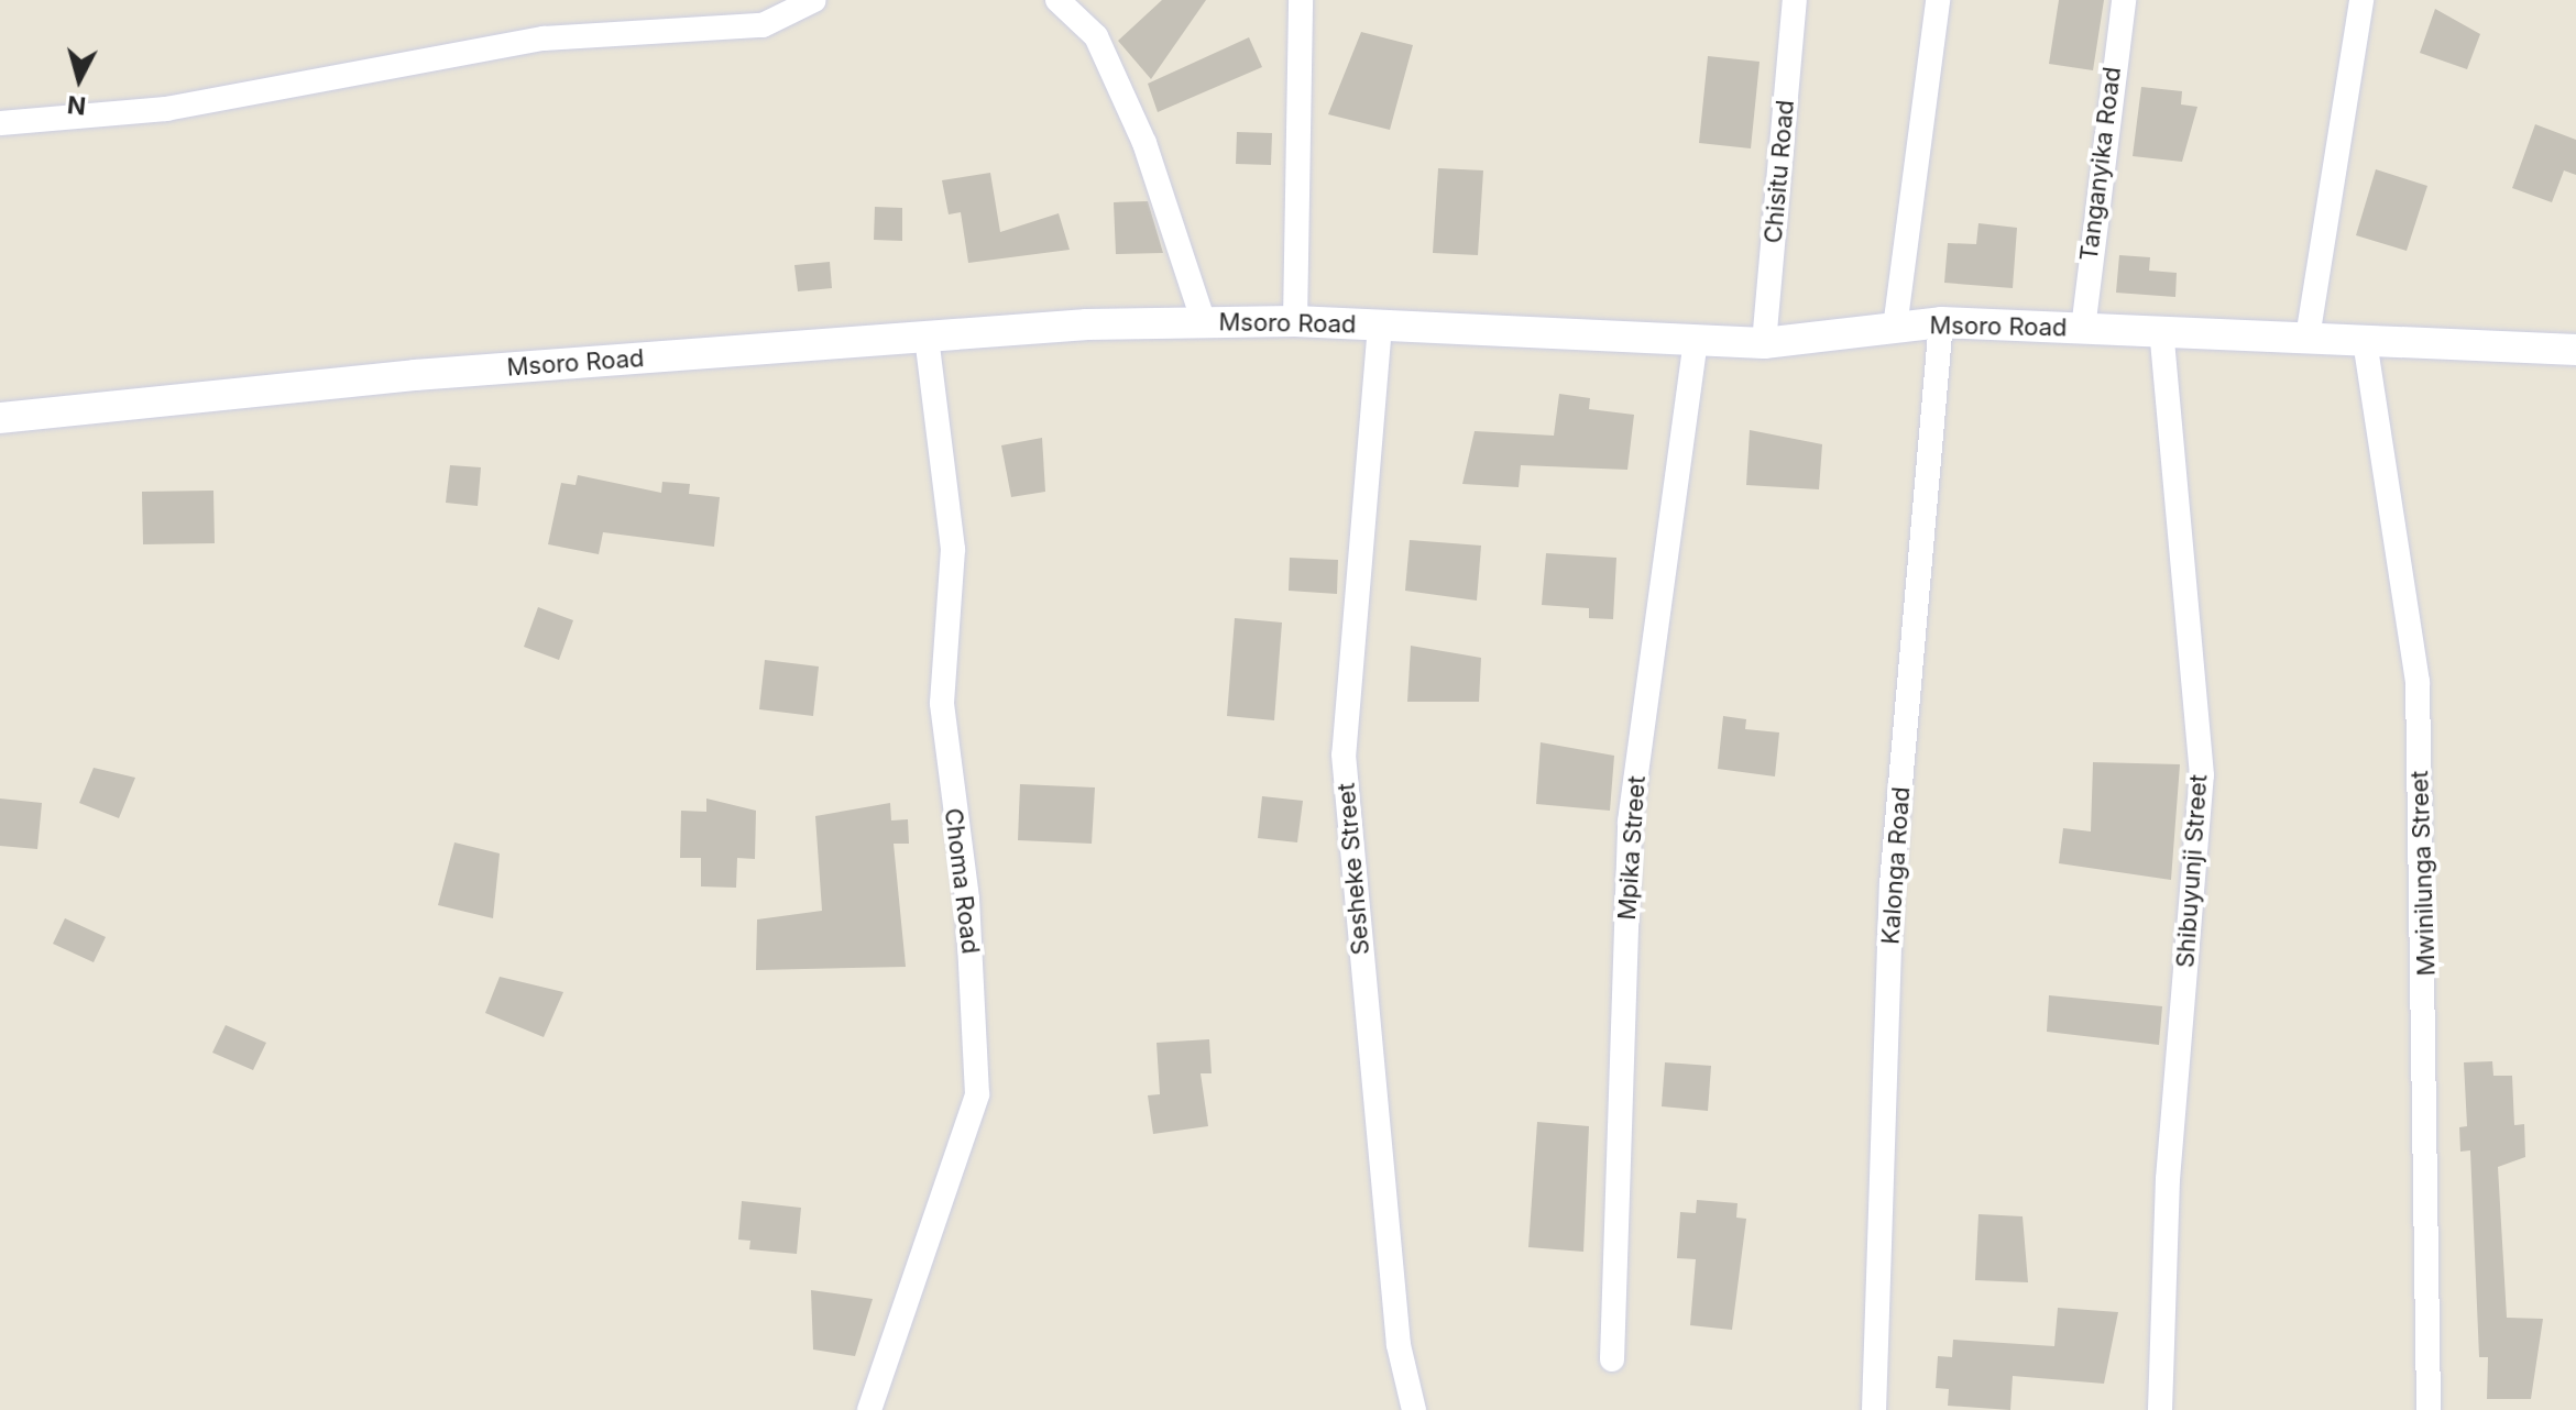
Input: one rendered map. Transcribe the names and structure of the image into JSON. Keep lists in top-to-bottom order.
{
  "streets": {
    "street": [
      "Tanganyika Road",
      "Chisitu Road",
      "Msoro Road",
      "Mpika Street",
      "Kalonga Road",
      "Sesheke Street",
      "Shibuyunji Street",
      "Mwinilunga Street",
      "Choma Road"
    ]
  },
  "crossings": [
    ["Tanganyika Road", "Msoro Road"],
    ["Chisitu Road", "Msoro Road"],
    ["Msoro Road", "Mpika Street"],
    ["Msoro Road", "Kalonga Road"],
    ["Msoro Road", "Sesheke Street"],
    ["Msoro Road", "Shibuyunji Street"],
    ["Msoro Road", "Mwinilunga Street"],
    ["Msoro Road", "Choma Road"]
  ],
  "north": "bottom"
}
